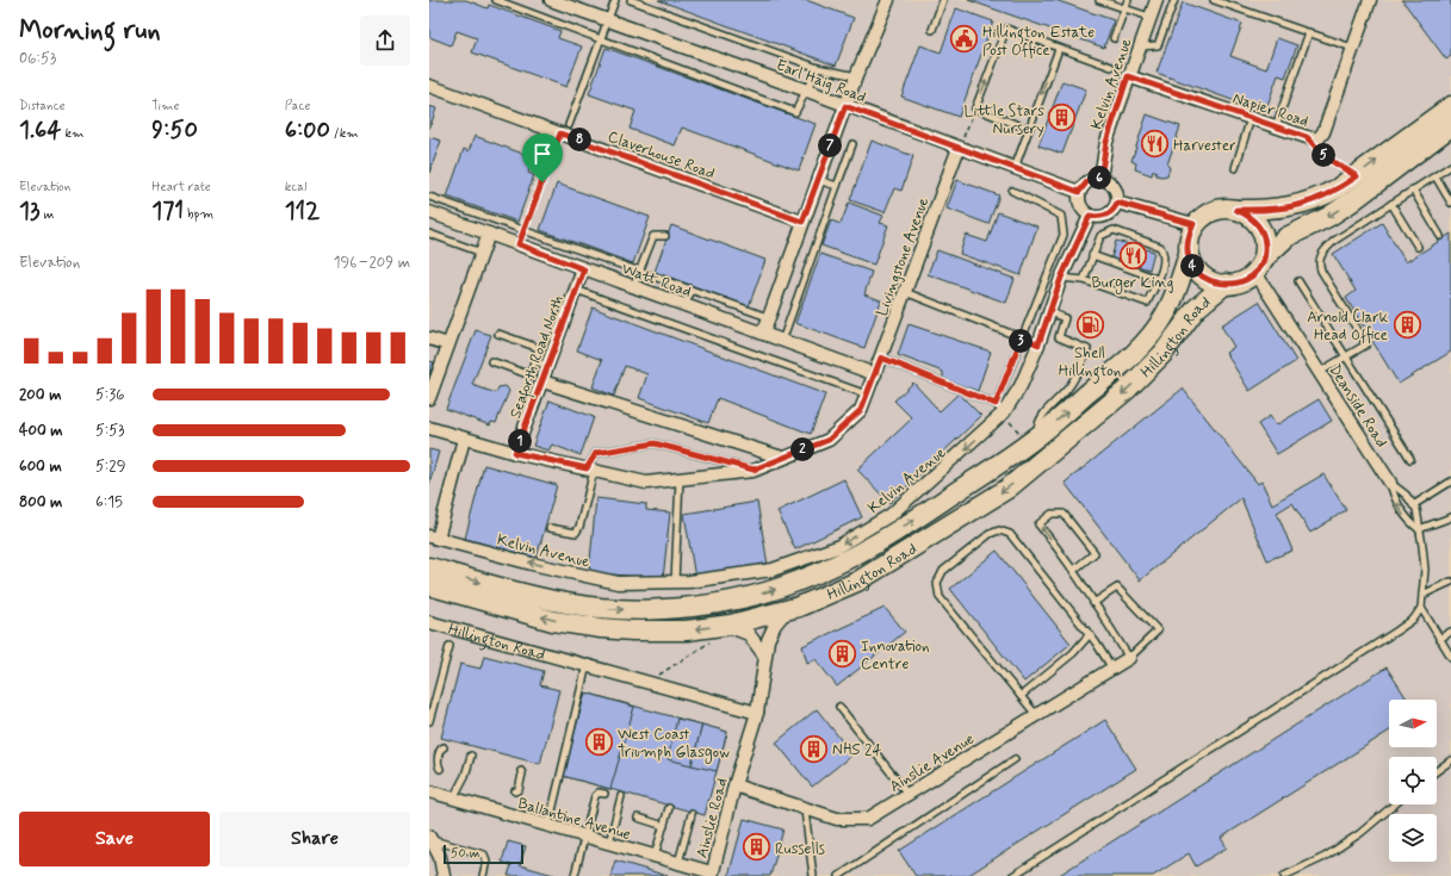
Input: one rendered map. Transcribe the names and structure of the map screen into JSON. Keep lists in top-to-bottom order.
{
  "streets": {
    "main road": ["Hillington Road"],
    "street": [
      "Earl Haig Road",
      "Kelvin Avenue",
      "Napier Road",
      "Claverhouse Road",
      "Livingstone Avenue",
      "Watt Road",
      "Seaforth Road North",
      "Deanside Road",
      "Ainslie Avenue",
      "Ballantine Avenue",
      "Ainslie Road"
    ]
  },
  "crossings": [
    ["Earl Haig Road", "Kelvin Avenue"],
    ["Earl Haig Road", "Livingstone Avenue"],
    ["Kelvin Avenue", "Napier Road"],
    ["Livingstone Avenue", "Watt Road"],
    ["Livingstone Avenue", "Seaforth Road North"],
    ["Watt Road", "Seaforth Road North"],
    ["Hillington Road", "Deanside Road"],
    ["Hillington Road", "Ainslie Road"],
    ["Ainslie Avenue", "Ainslie Road"],
    ["Ballantine Avenue", "Ainslie Road"]
  ],
  "one_way": ["Kelvin Avenue"],
  "places": {
    "public building": ["Hillington Estate Post Office"],
    "building": [
      "Little Stars Nursery",
      "Arnold Clark Head Office",
      "Innovation Centre",
      "West Coast Triumph Glasgow",
      "NHS 24",
      "Russells"
    ],
    "restaurant": ["Harvester", "Burger King"],
    "fuel station": ["Shell Hillington"]
  },
  "scale_bar": "50 m",
  "north": "right",
  "page": {
    "heading": ["Morning run", "06:53"],
    "stats": [
      ["Distance", "1.64 km"],
      ["Time", "9:50"],
      ["Pace", "6:00 /km"],
      ["Elevation", "13 m"],
      ["Heart rate", "171 bpm"],
      ["kcal", "112"]
    ],
    "pins": [
      "8",
      "7",
      "5",
      "6",
      "4",
      "3",
      "1",
      "2"
    ],
    "chart": ["Elevation", "196–209 m"],
    "list": [
      {
        "name": "200 m",
        "note": "5:36"
      },
      {
        "name": "400 m",
        "note": "5:53"
      },
      {
        "name": "600 m",
        "note": "5:29"
      },
      {
        "name": "800 m",
        "note": "6:15"
      }
    ],
    "buttons": ["Save", "Share"],
    "scale": "50 m"
  }
}
